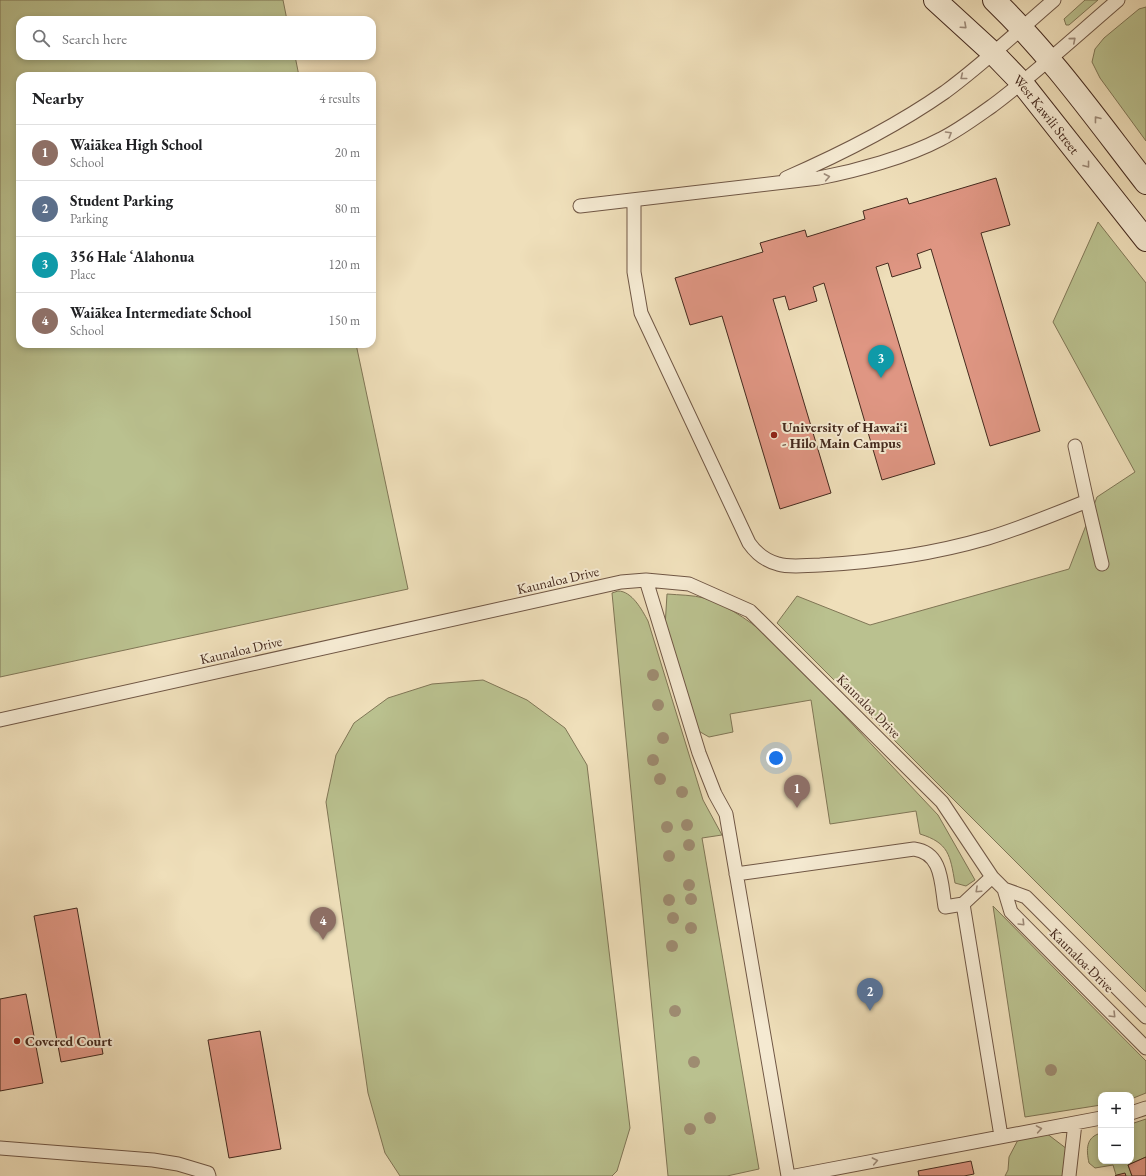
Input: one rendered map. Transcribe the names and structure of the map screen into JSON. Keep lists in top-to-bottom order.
{
  "streets": {
    "street": ["West Kawili Street"],
    "lane": ["Kaunaloa Drive"]
  },
  "places": ["University of Hawaiʻi - Hilo Main Campus", "Covered Court"],
  "page": {
    "search": "Search here",
    "heading": ["Nearby", "4 results"],
    "list": [
      {
        "mark": "1",
        "name": "Waiākea High School",
        "note": "School",
        "value": "20 m"
      },
      {
        "mark": "2",
        "name": "Student Parking",
        "note": "Parking",
        "value": "80 m"
      },
      {
        "mark": "3",
        "name": "356 Hale ʻAlahonua",
        "note": "Place",
        "value": "120 m"
      },
      {
        "mark": "4",
        "name": "Waiākea Intermediate School",
        "note": "School",
        "value": "150 m"
      }
    ],
    "pins": [
      "3",
      "1",
      "4",
      "2"
    ],
    "map_buttons": ["+", "−"]
  }
}
